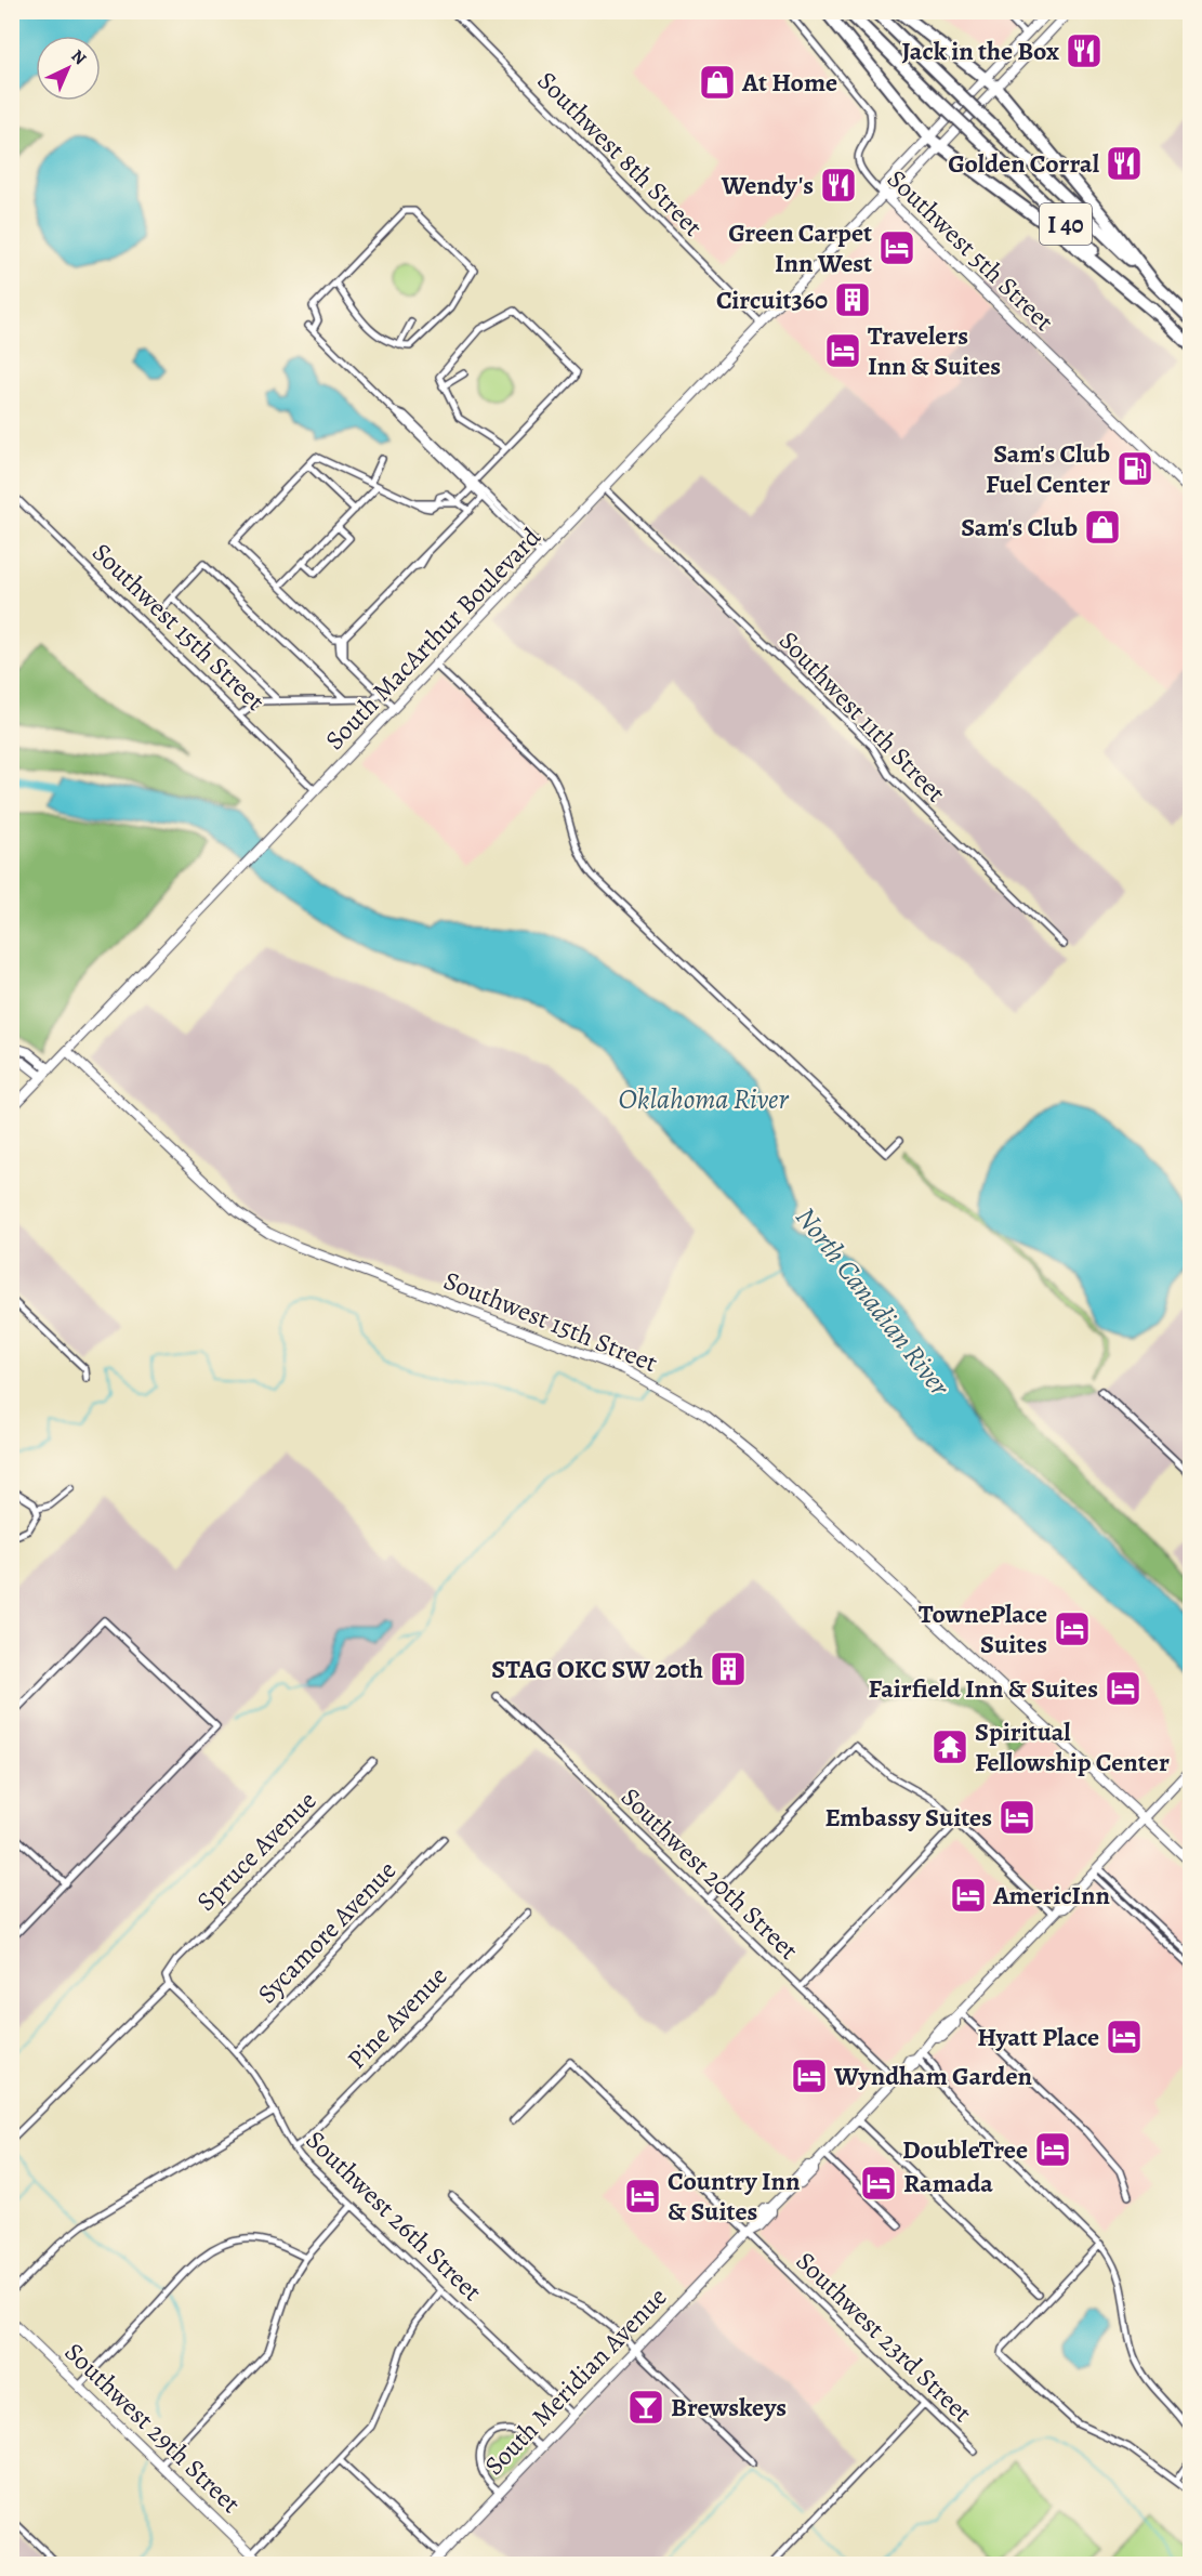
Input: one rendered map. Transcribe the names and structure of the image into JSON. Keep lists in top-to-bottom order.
{
  "streets": {
    "highway": ["I 40"],
    "main road": [
      "Southwest 5th Street",
      "Southwest 15th Street",
      "South MacArthur Boulevard",
      "South Meridian Avenue",
      "Southwest 29th Street"
    ],
    "street": [
      "Southwest 8th Street",
      "Southwest 11th Street",
      "Spruce Avenue",
      "Southwest 20th Street",
      "Sycamore Avenue",
      "Pine Avenue",
      "Southwest 26th Street",
      "Southwest 23rd Street"
    ]
  },
  "crossings": [
    ["Southwest 8th Street", "South MacArthur Boulevard"],
    ["Southwest 5th Street", "South MacArthur Boulevard"],
    ["Southwest 15th Street", "South MacArthur Boulevard"],
    ["Southwest 15th Street", "South Meridian Avenue"],
    ["South MacArthur Boulevard", "Southwest 11th Street"],
    ["Spruce Avenue", "Southwest 26th Street"],
    ["Southwest 20th Street", "South Meridian Avenue"],
    ["Sycamore Avenue", "Southwest 26th Street"],
    ["Pine Avenue", "Southwest 26th Street"],
    ["Southwest 26th Street", "South Meridian Avenue"],
    ["Southwest 23rd Street", "South Meridian Avenue"]
  ],
  "water": ["Oklahoma River", "North Canadian River"],
  "places": {
    "restaurant": ["Jack in the Box", "Golden Corral", "Wendy's"],
    "shop": ["At Home", "Sam's Club"],
    "hotel": [
      "Green Carpet Inn West",
      "Travelers Inn & Suites",
      "TownePlace Suites",
      "Fairfield Inn & Suites",
      "Embassy Suites",
      "AmericInn",
      "Hyatt Place",
      "Wyndham Garden",
      "DoubleTree",
      "Ramada",
      "Country Inn & Suites"
    ],
    "building": ["Circuit360", "STAG OKC SW 20th"],
    "fuel station": ["Sam's Club Fuel Center"],
    "temple": ["Spiritual Fellowship Center"],
    "bar": ["Brewskeys"]
  },
  "north": "top right"
}
